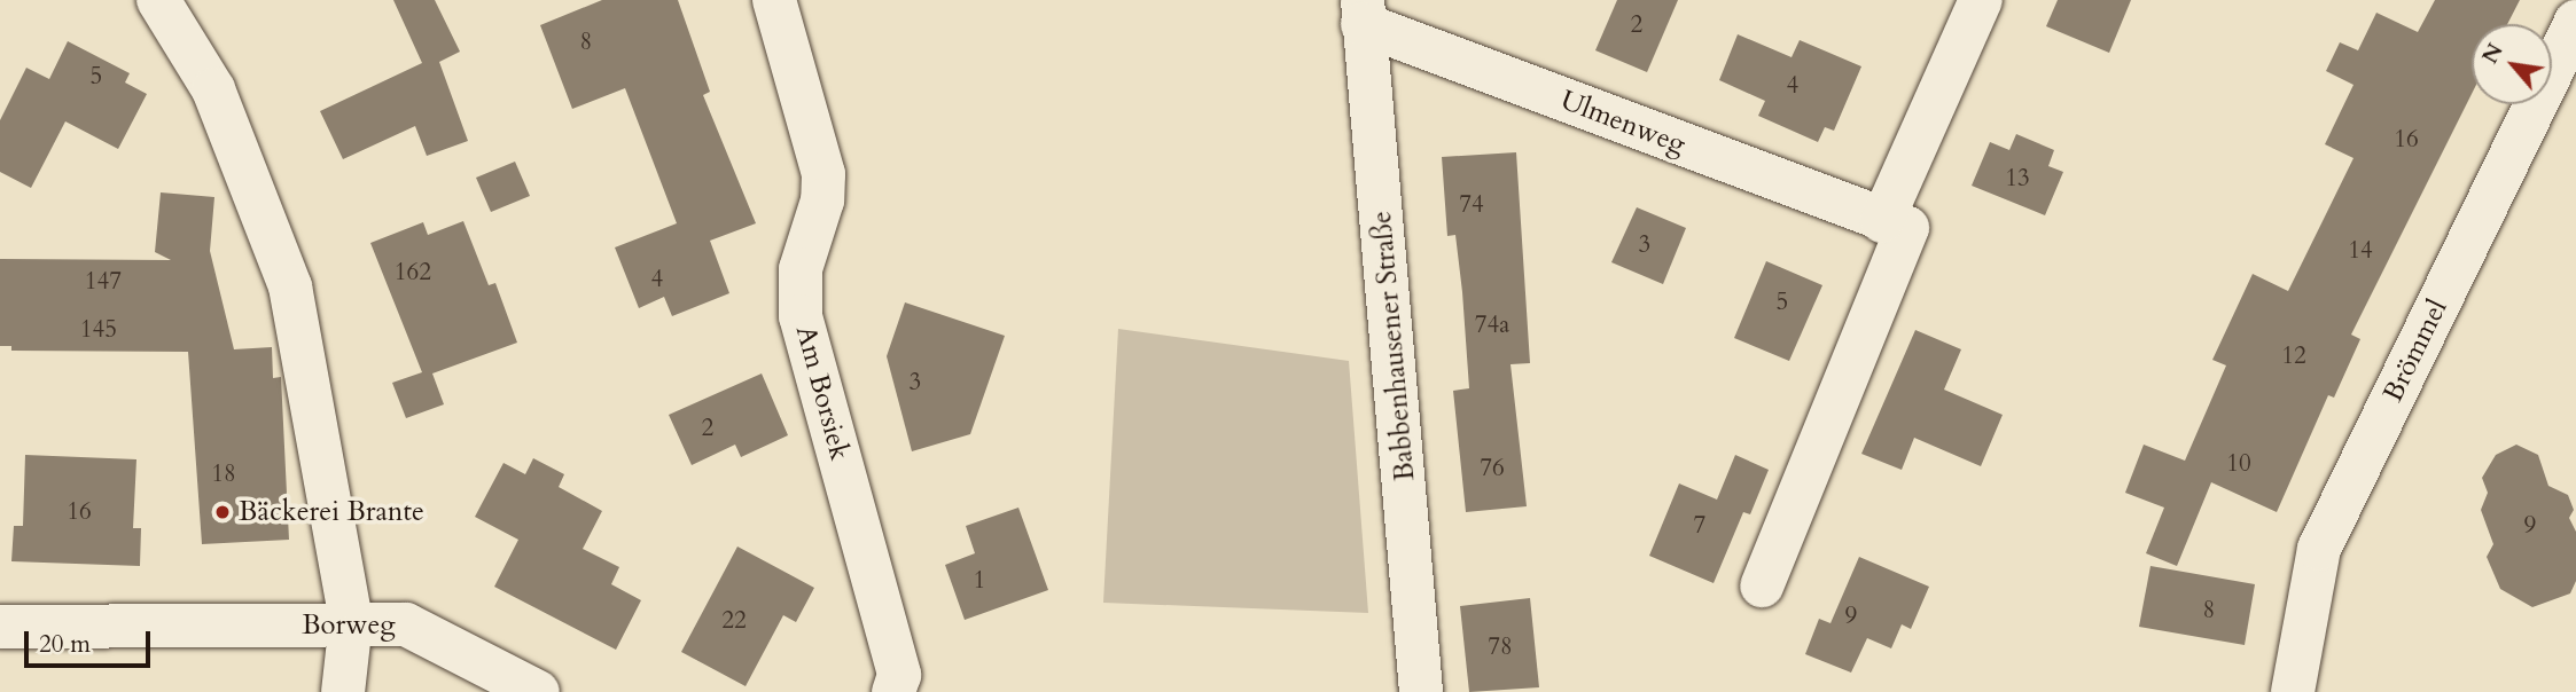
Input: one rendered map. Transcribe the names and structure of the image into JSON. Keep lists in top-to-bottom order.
{
  "streets": {
    "street": [
      "Ulmenweg",
      "Babbenhausener Straße",
      "Brömmel",
      "Am Borsiek",
      "Borweg"
    ]
  },
  "crossings": [
    ["Ulmenweg", "Babbenhausener Straße"]
  ],
  "places": ["Bäckerei Brante"],
  "house_numbers": [
    "2",
    "8",
    "5",
    "4",
    "16",
    "13",
    "74",
    "3",
    "14",
    "162",
    "4",
    "147",
    "5",
    "74a",
    "145",
    "12",
    "3",
    "2",
    "10",
    "76",
    "18",
    "16",
    "7",
    "9",
    "1",
    "8",
    "9",
    "22",
    "78"
  ],
  "scale_bar": "20 m",
  "north": "top left"
}
